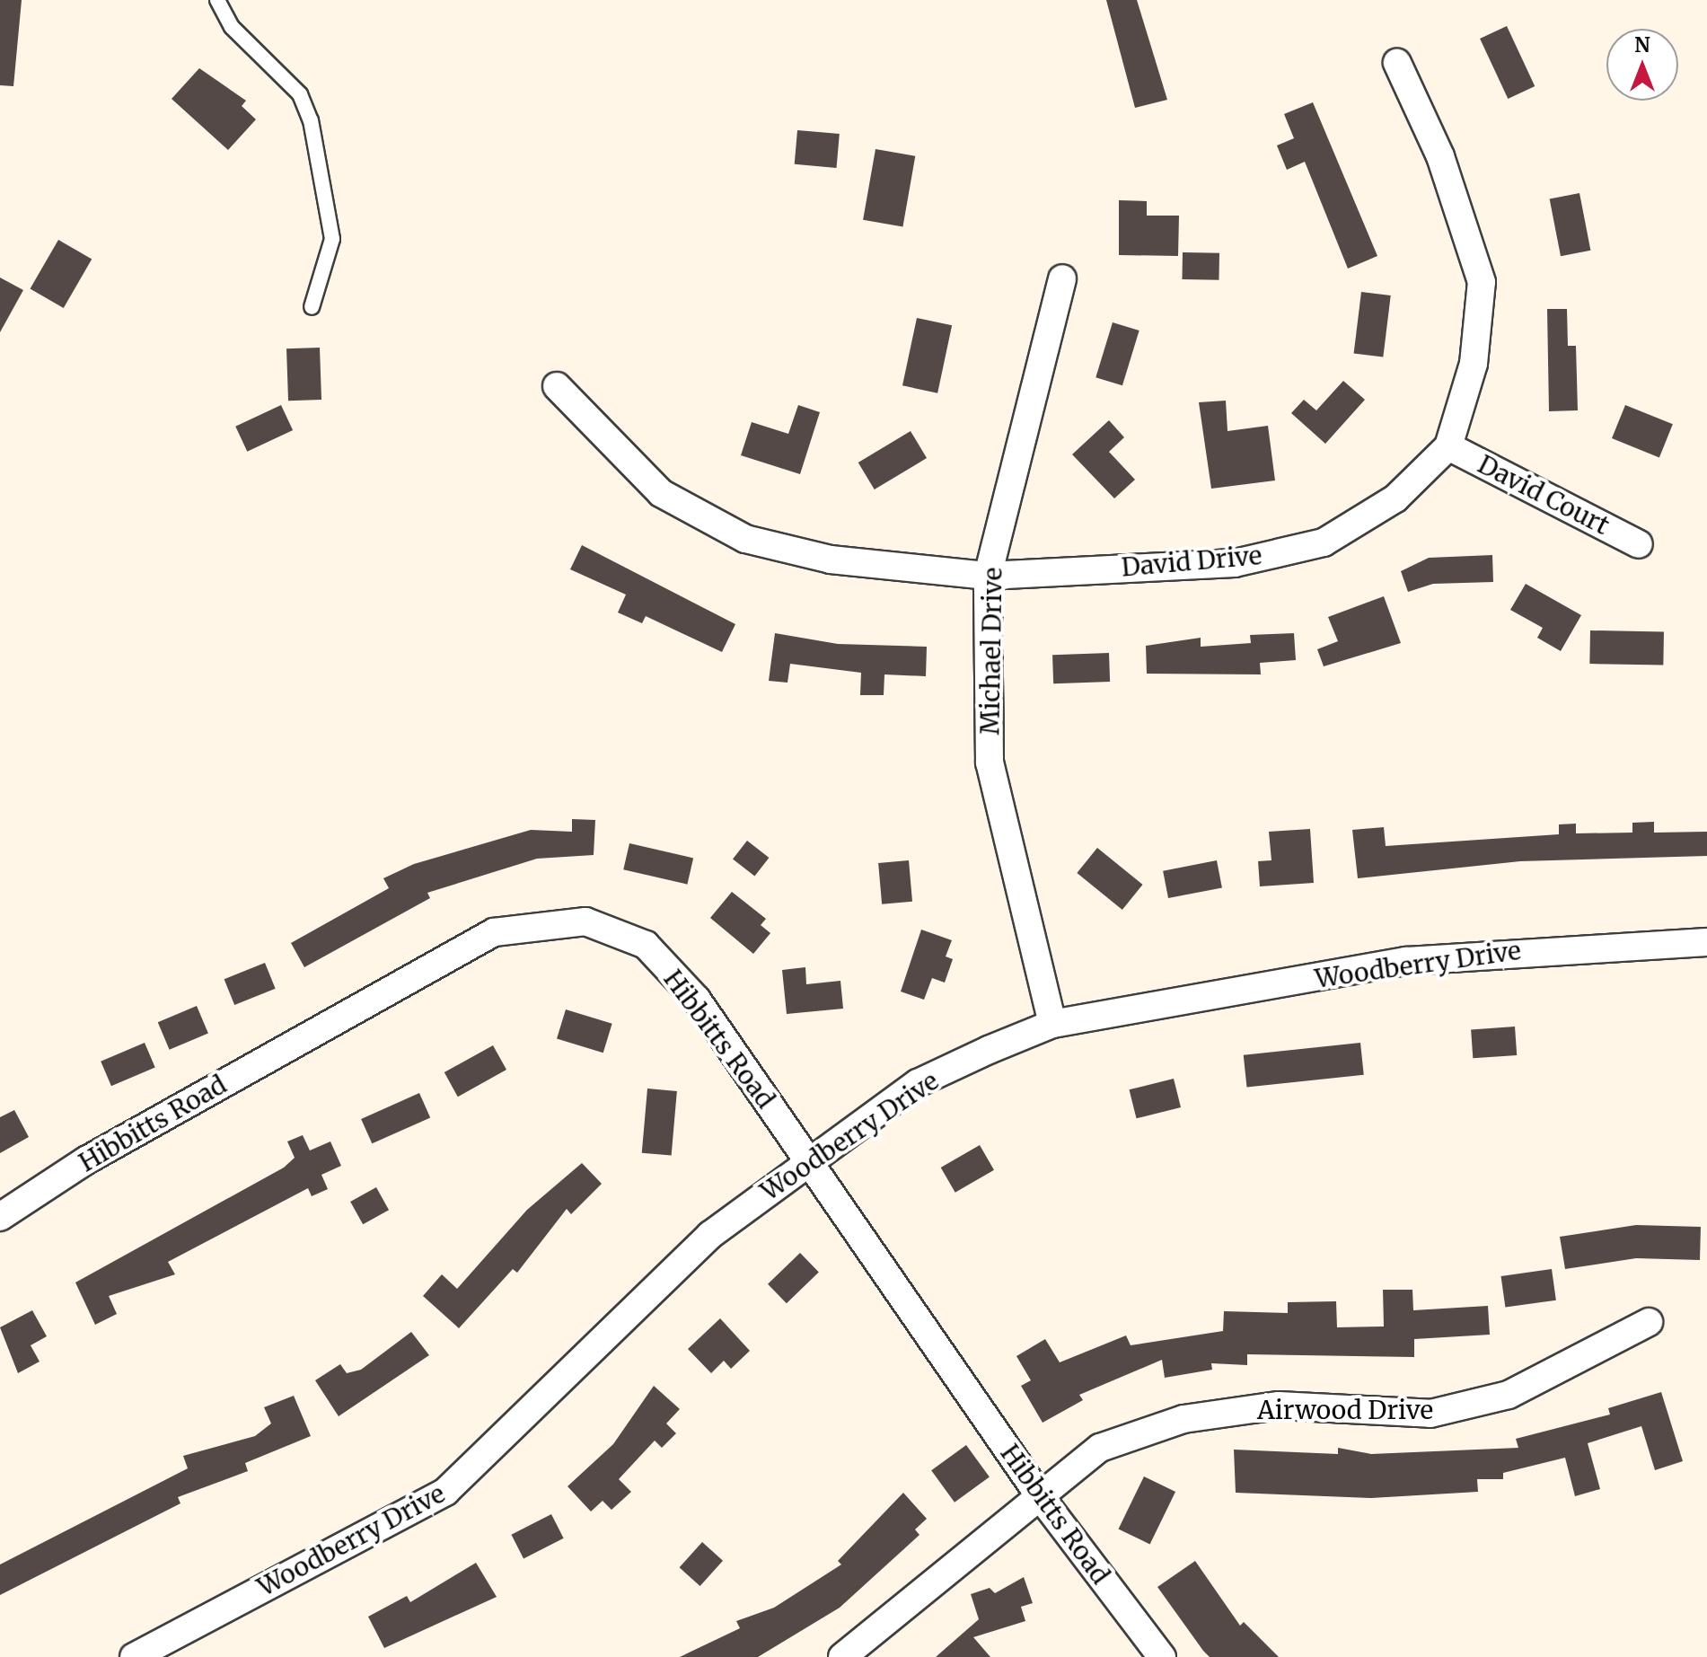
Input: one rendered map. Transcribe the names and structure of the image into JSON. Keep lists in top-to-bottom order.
{
  "streets": {
    "street": [
      "David Court",
      "David Drive",
      "Michael Drive",
      "Woodberry Drive",
      "Hibbitts Road",
      "Airwood Drive"
    ]
  },
  "crossings": [
    ["David Court", "David Drive"],
    ["David Drive", "Michael Drive"],
    ["Michael Drive", "Woodberry Drive"],
    ["Woodberry Drive", "Hibbitts Road"],
    ["Hibbitts Road", "Airwood Drive"]
  ],
  "north": "top"
}
